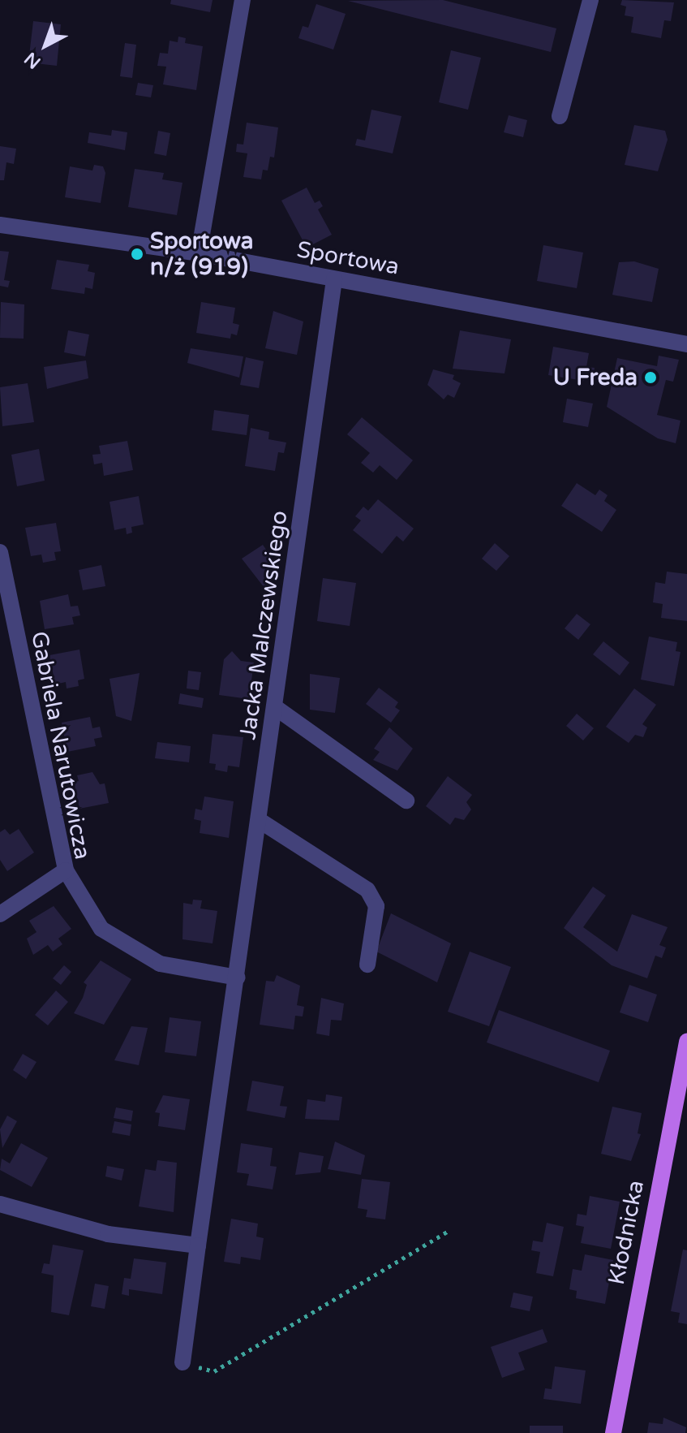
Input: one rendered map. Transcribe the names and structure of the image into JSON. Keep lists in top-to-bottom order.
{
  "streets": {
    "main road": ["Kłodnicka"],
    "street": ["Sportowa", "Jacka Malczewskiego", "Gabriela Narutowicza"]
  },
  "crossings": [
    ["Sportowa", "Jacka Malczewskiego"]
  ],
  "places": ["Sportowa n/ż (919)", "U Freda"],
  "north": "bottom left"
}
